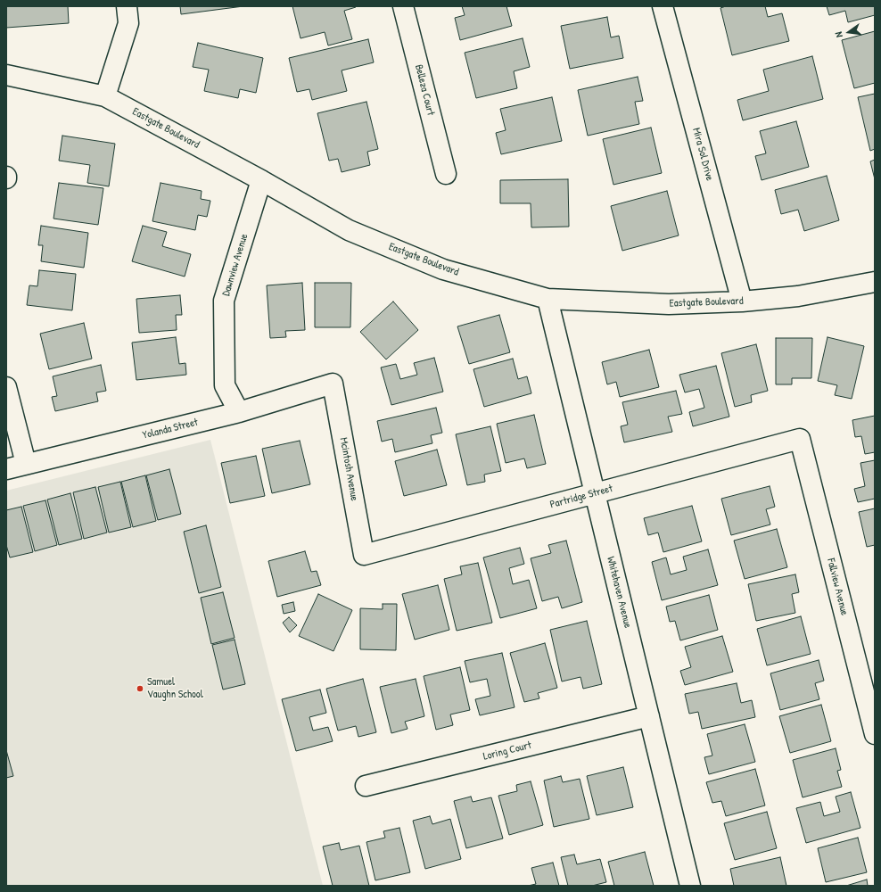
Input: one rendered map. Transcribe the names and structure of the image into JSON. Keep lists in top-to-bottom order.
{
  "streets": {
    "street": [
      "Belleza Court",
      "Eastgate Boulevard",
      "Mira Sol Drive",
      "Dawnview Avenue",
      "Yolanda Street",
      "Mcintosh Avenue",
      "Partridge Street",
      "Fallview Avenue",
      "Whitehaven Avenue",
      "Loring Court"
    ]
  },
  "crossings": [
    ["Eastgate Boulevard", "Mira Sol Drive"],
    ["Eastgate Boulevard", "Dawnview Avenue"],
    ["Eastgate Boulevard", "Whitehaven Avenue"],
    ["Dawnview Avenue", "Yolanda Street"],
    ["Yolanda Street", "Mcintosh Avenue"],
    ["Mcintosh Avenue", "Partridge Street"],
    ["Partridge Street", "Fallview Avenue"],
    ["Partridge Street", "Whitehaven Avenue"],
    ["Whitehaven Avenue", "Loring Court"]
  ],
  "places": ["Samuel Vaughn School"],
  "north": "left"
}
